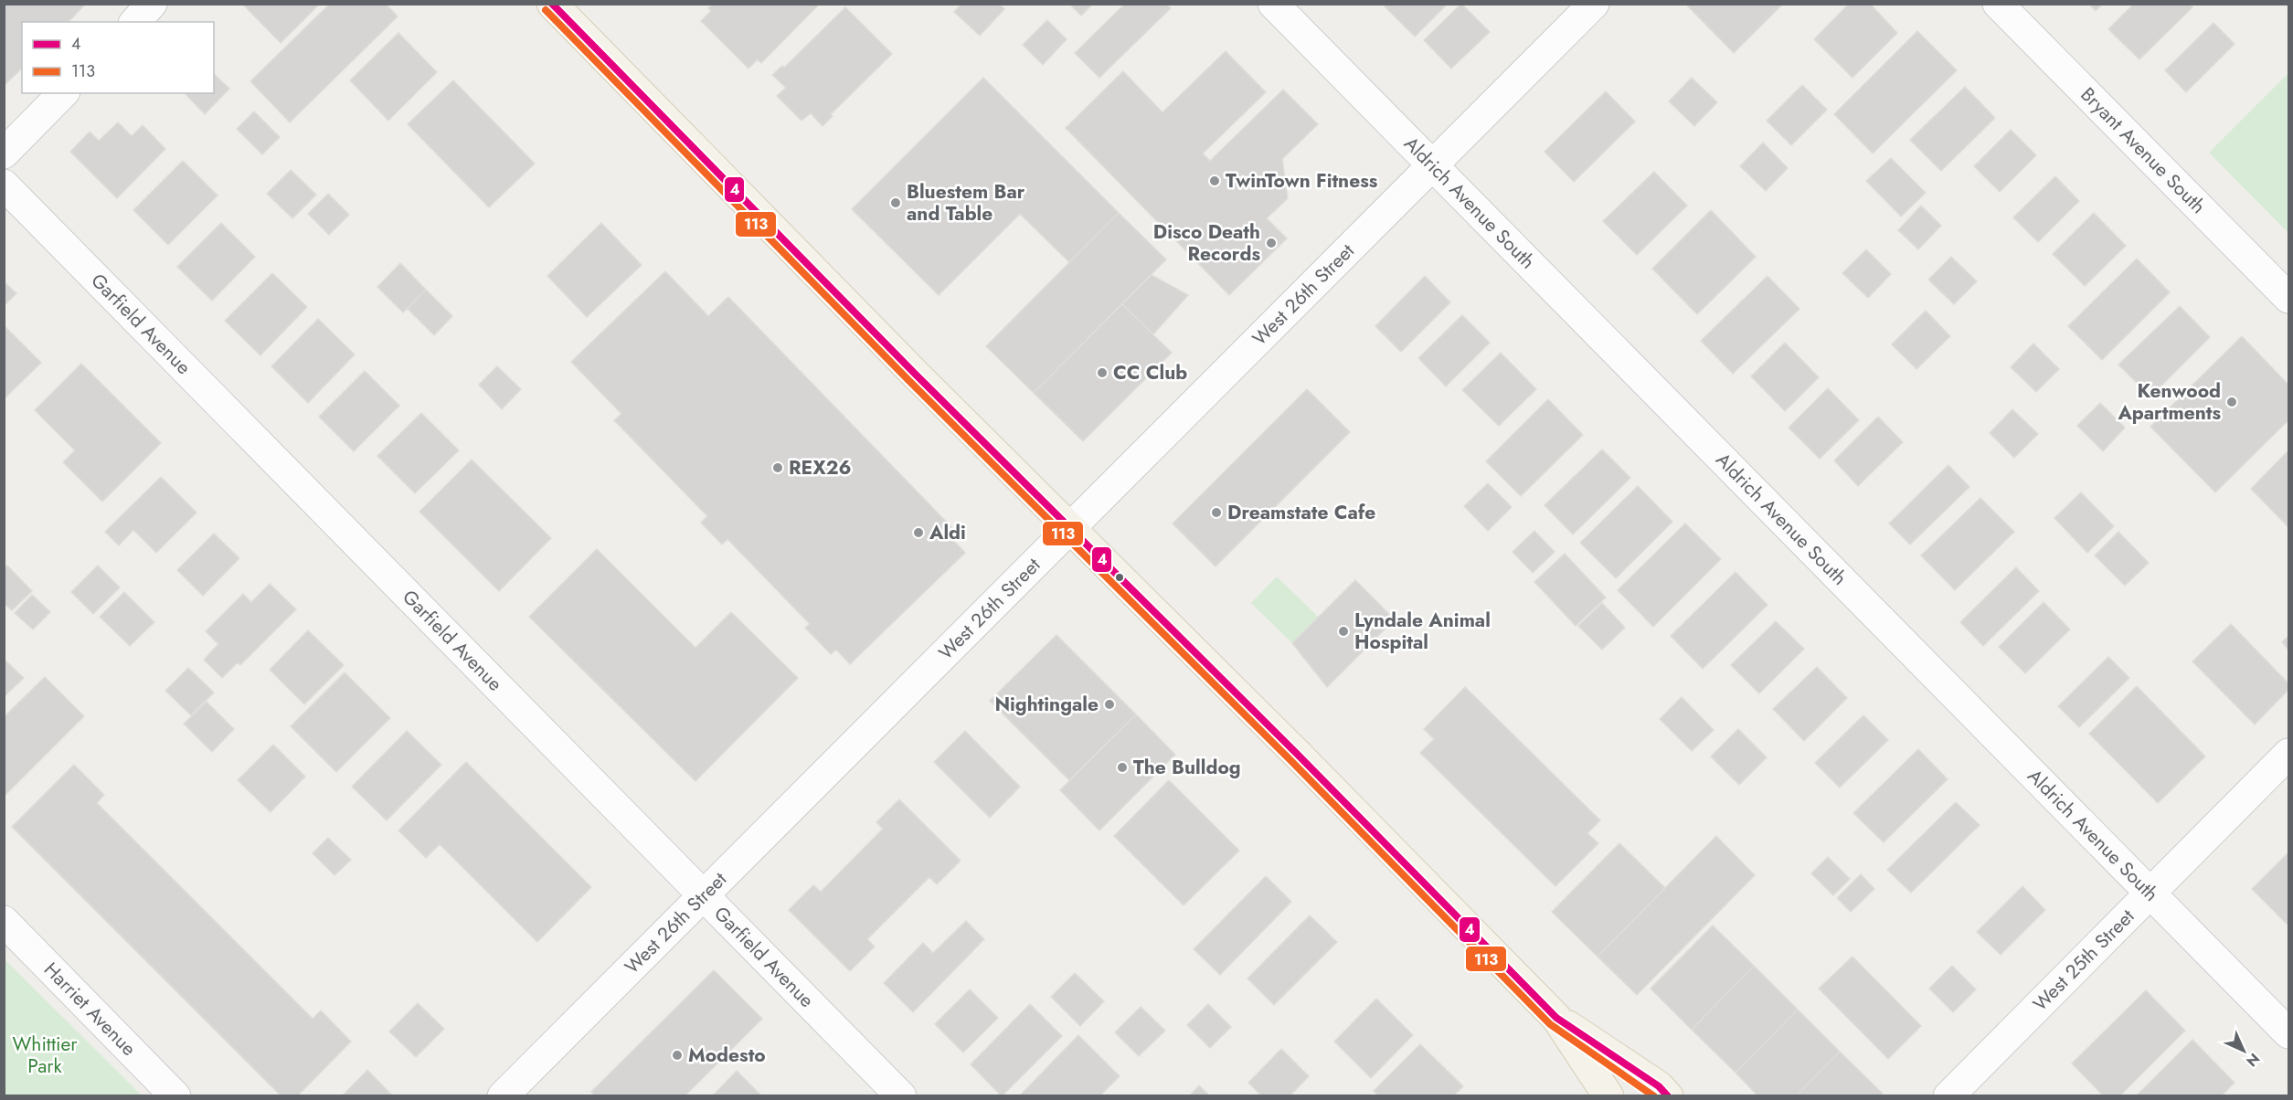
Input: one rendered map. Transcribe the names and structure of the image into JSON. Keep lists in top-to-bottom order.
{
  "streets": {
    "street": [
      "Bryant Avenue South",
      "Aldrich Avenue South",
      "West 26th Street",
      "Garfield Avenue",
      "West 25th Street",
      "Harriet Avenue"
    ]
  },
  "crossings": [
    ["Aldrich Avenue South", "West 26th Street"],
    ["Aldrich Avenue South", "West 25th Street"],
    ["West 26th Street", "Garfield Avenue"]
  ],
  "parks": ["Whittier Park"],
  "places": [
    "TwinTown Fitness",
    "Bluestem Bar and Table",
    "Disco Death Records",
    "CC Club",
    "Kenwood Apartments",
    "REX26",
    "Dreamstate Cafe",
    "Aldi",
    "Lyndale Animal Hospital",
    "Nightingale",
    "The Bulldog",
    "Modesto"
  ],
  "lines": ["transit line 4", "transit line 113"],
  "legend": ["4", "113"],
  "north": "bottom right"
}
